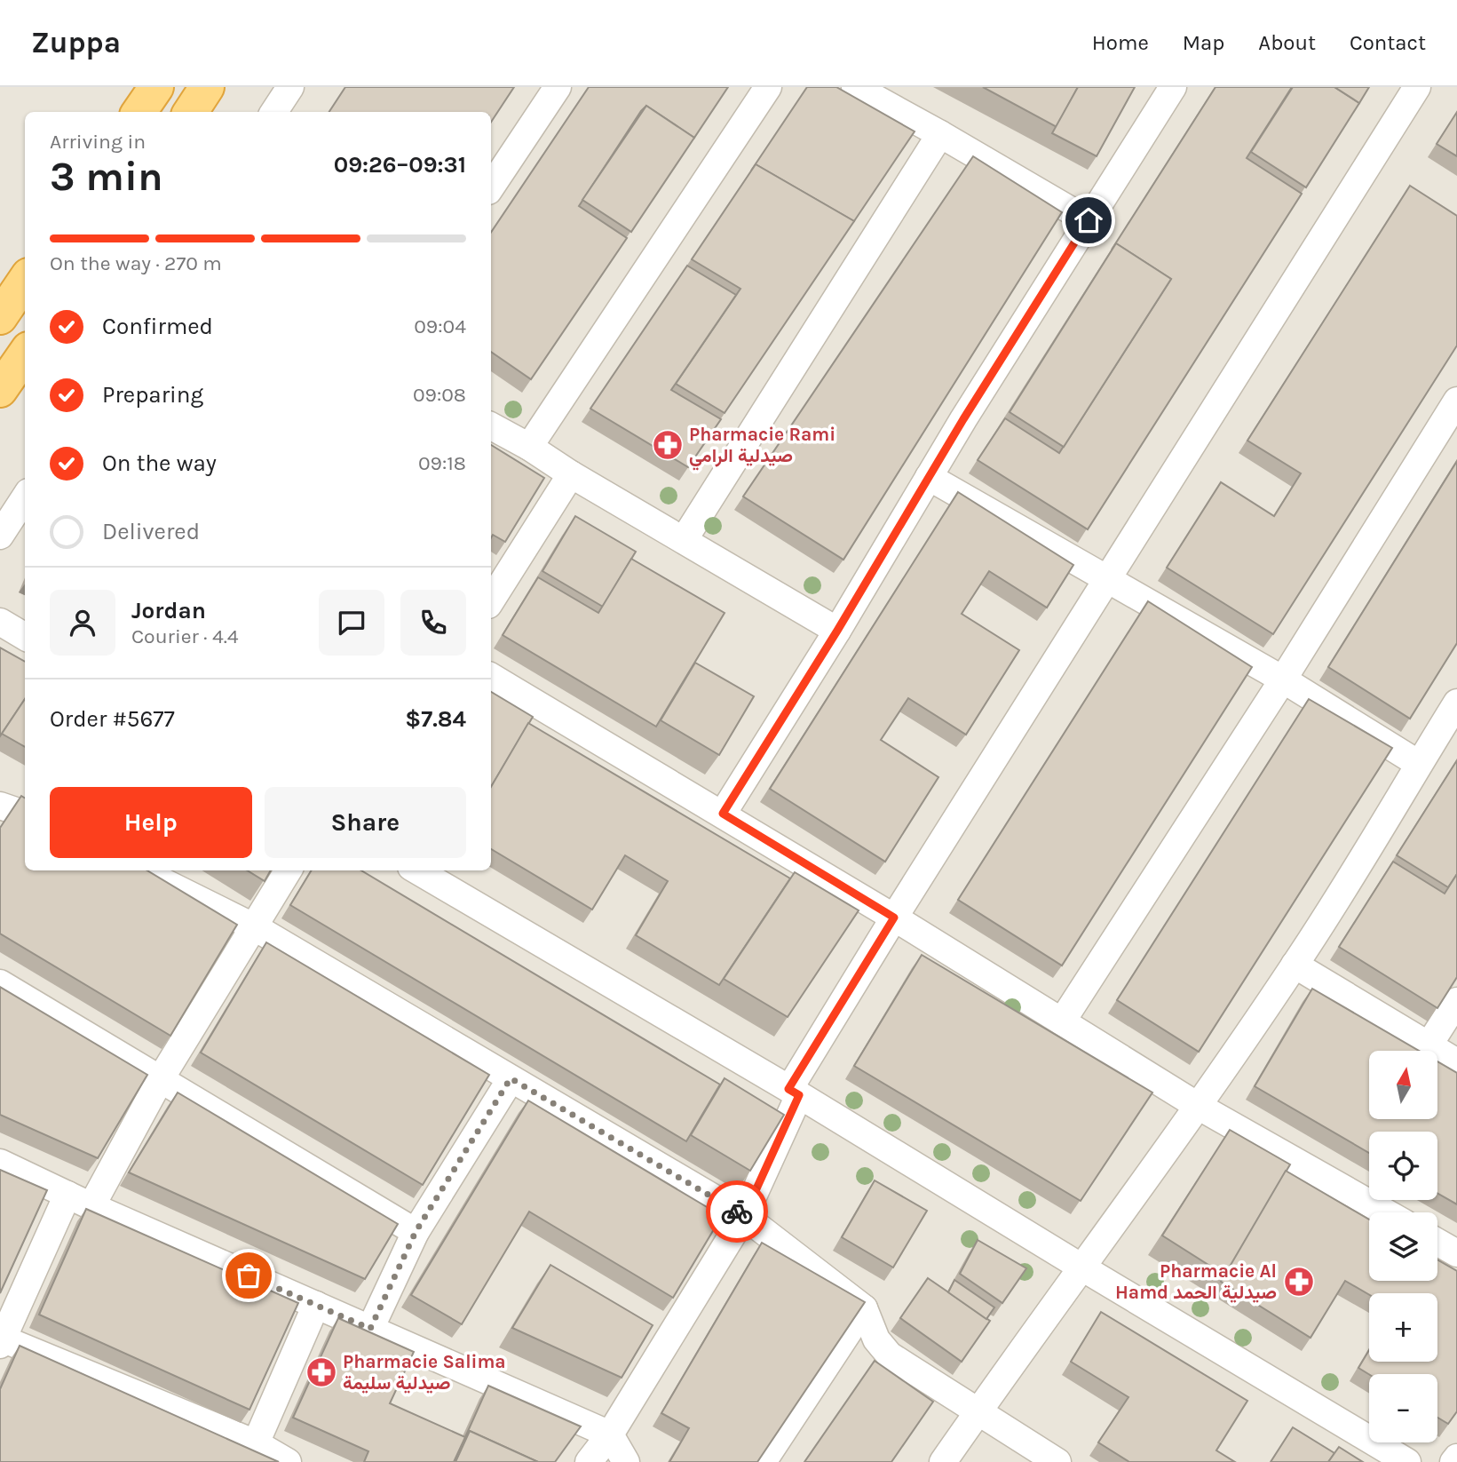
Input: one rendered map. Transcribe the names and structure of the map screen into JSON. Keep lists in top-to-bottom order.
{
  "places": {
    "pharmacy": ["Pharmacie Rami صيدلية الرامي", "Pharmacie Al Hamd صيدلية الحمد", "Pharmacie Salima صيدلية سليمة"]
  },
  "north": "top",
  "page": {
    "header": "Zuppa",
    "nav": [
      "Home",
      "Map",
      "About",
      "Contact"
    ],
    "heading": ["3 min", "Arriving in", "09:26–09:31"],
    "panel": [
      "Jordan",
      "Courier · 4.4",
      "Order #5677",
      "$7.84"
    ],
    "bar": "On the way · 270 m",
    "list": [
      ["Confirmed", "09:04"],
      ["Preparing", "09:08"],
      ["On the way", "09:18"],
      "Delivered"
    ],
    "buttons": ["Help", "Share"],
    "map_buttons": ["+", "−"]
  }
}
